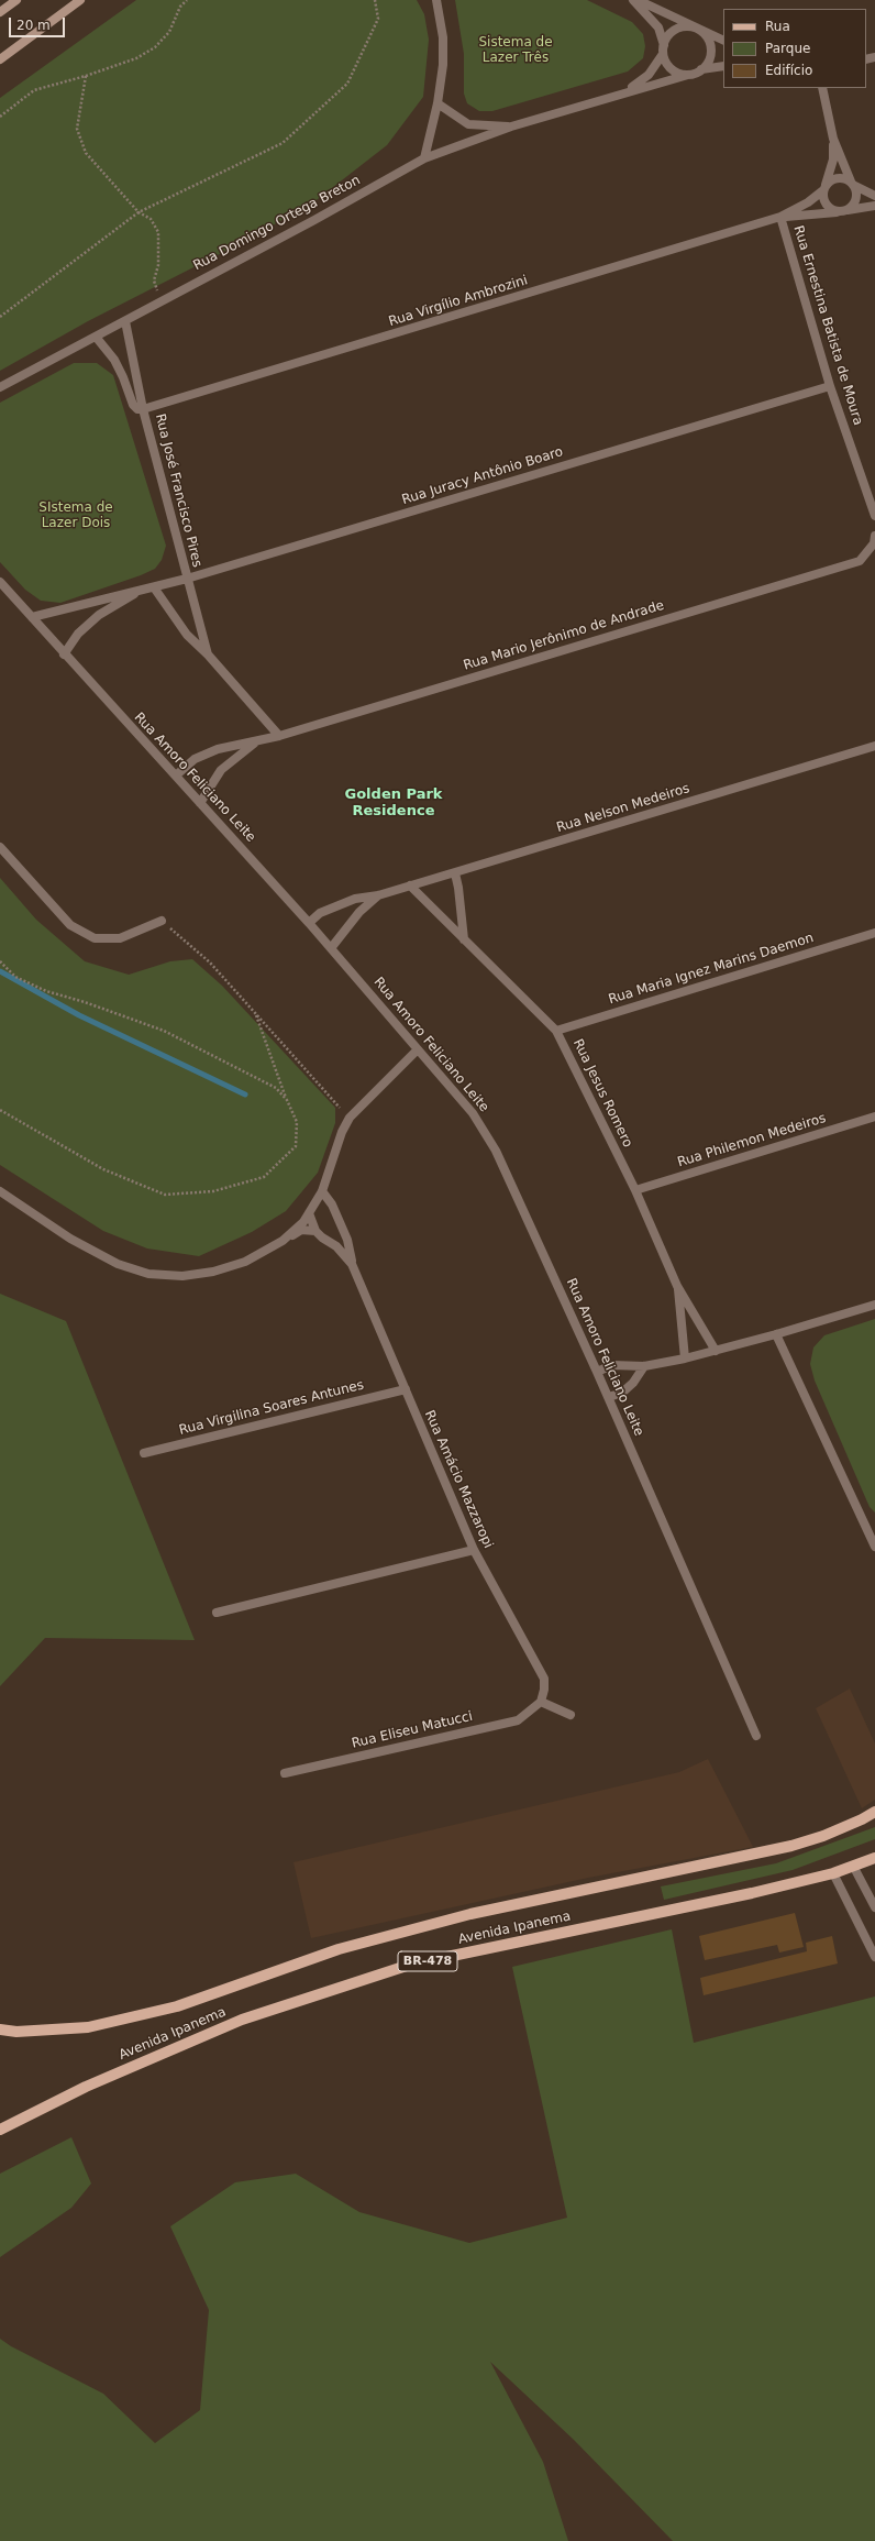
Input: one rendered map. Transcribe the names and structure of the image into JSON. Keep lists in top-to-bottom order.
{
  "streets": {
    "main road": ["Avenida Ipanema", "BR-478"],
    "street": [
      "Rua Domingo Ortega Breton",
      "Rua Virgílio Ambrozini",
      "Rua Ernestina Batista de Moura",
      "Rua Juracy Antônio Boaro",
      "Rua José Francisco Pires",
      "Rua Mario Jerônimo de Andrade",
      "Rua Amoro Feliciano Leite",
      "Rua Nelson Medeiros",
      "Rua Maria Ignez Marins Daemon",
      "Rua Jesus Romero",
      "Rua Philemon Medeiros",
      "Rua Virgilina Soares Antunes",
      "Rua Amácio Mazzaropi",
      "Rua Eliseu Matucci"
    ]
  },
  "crossings": [
    ["Rua Domingo Ortega Breton", "Rua José Francisco Pires"],
    ["Rua Virgílio Ambrozini", "Rua Ernestina Batista de Moura"],
    ["Rua Virgílio Ambrozini", "Rua José Francisco Pires"],
    ["Rua Ernestina Batista de Moura", "Rua Juracy Antônio Boaro"],
    ["Rua Juracy Antônio Boaro", "Rua José Francisco Pires"],
    ["Rua Juracy Antônio Boaro", "Rua Amoro Feliciano Leite"],
    ["Rua Mario Jerônimo de Andrade", "Rua Amoro Feliciano Leite"],
    ["Rua Amoro Feliciano Leite", "Rua Nelson Medeiros"],
    ["Rua Nelson Medeiros", "Rua Jesus Romero"],
    ["Rua Maria Ignez Marins Daemon", "Rua Jesus Romero"],
    ["Rua Jesus Romero", "Rua Philemon Medeiros"],
    ["Rua Virgilina Soares Antunes", "Rua Amácio Mazzaropi"],
    ["Rua Amácio Mazzaropi", "Rua Eliseu Matucci"]
  ],
  "districts": ["Golden Park Residence"],
  "parks": ["Sistema de Lazer Três", "SIstema de Lazer Dois"],
  "legend": ["Rua", "Parque", "Edifício"],
  "scale_bar": "20 m"
}
